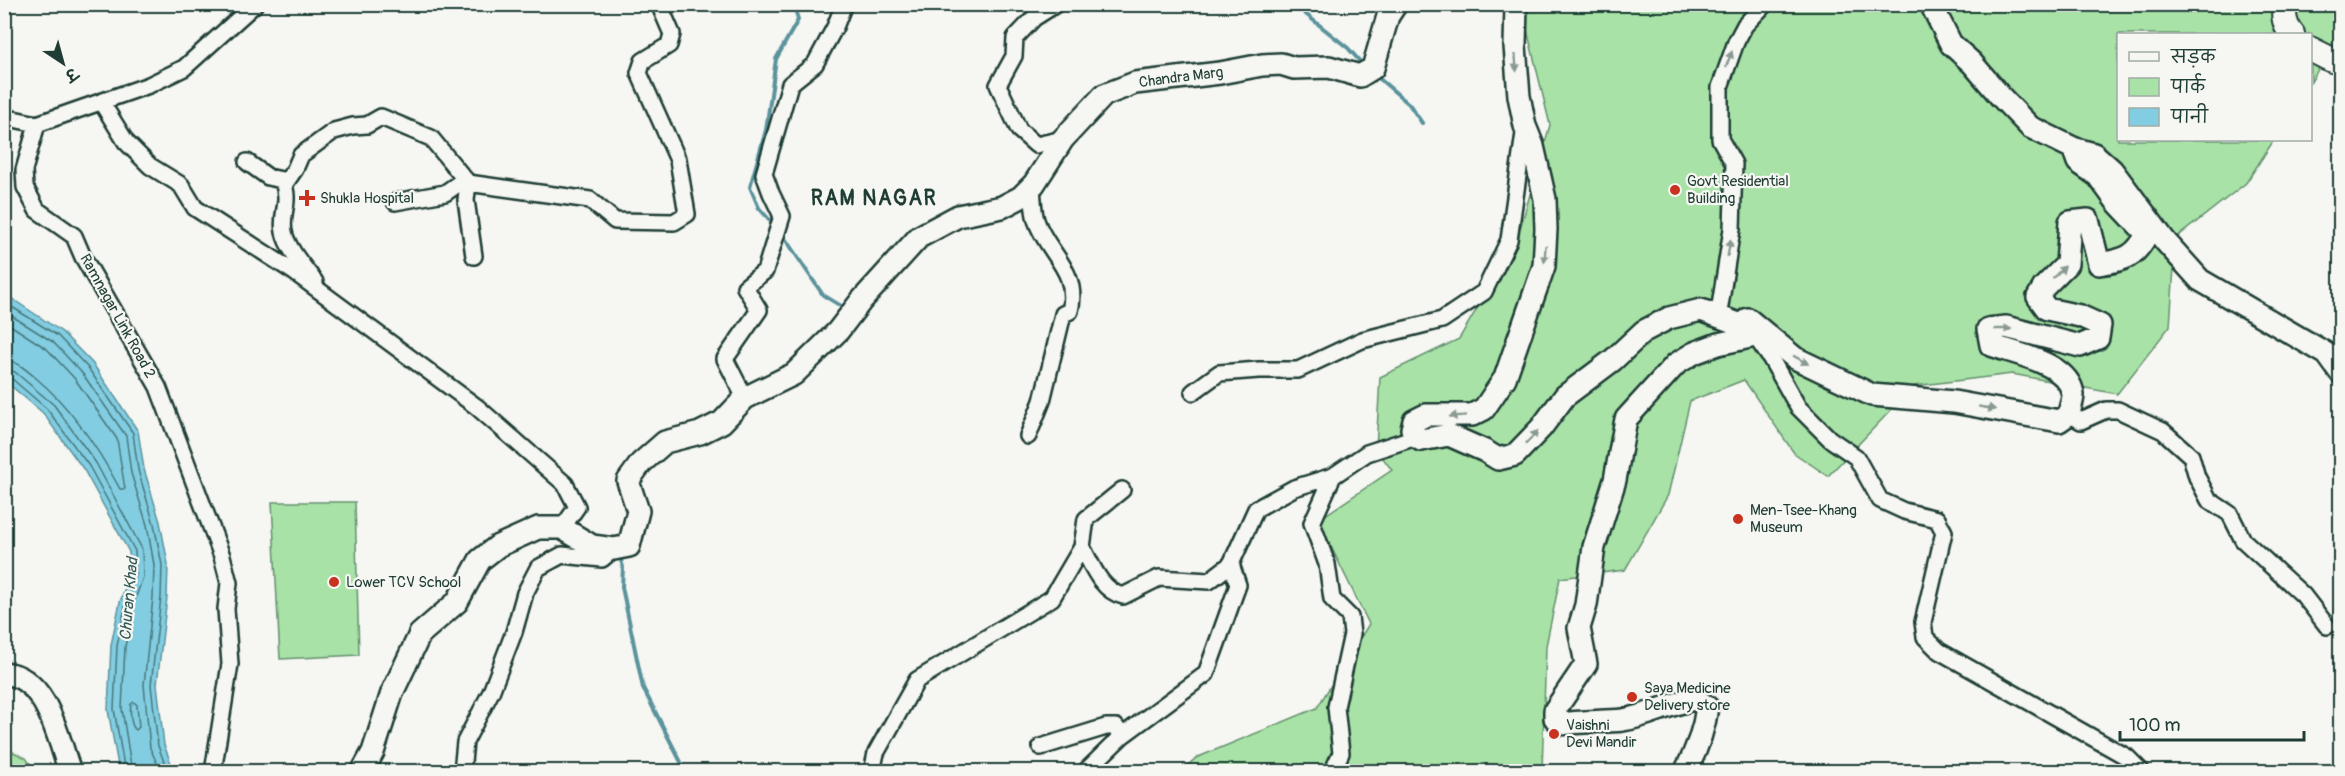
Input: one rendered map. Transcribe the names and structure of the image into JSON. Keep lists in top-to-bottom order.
{
  "streets": {
    "street": ["Chandra Marg", "Ramnagar Link Road 2"]
  },
  "districts": ["RAM NAGAR"],
  "water": ["Churan Khad"],
  "places": {
    "other": [
      "Govt Residential Building",
      "Men-Tsee-Khang Museum",
      "Lower TCV School",
      "Saya Medicine Delivery store",
      "Vaishni Devi Mandir"
    ],
    "health": ["Shukla Hospital"]
  },
  "legend": ["सड़क", "पार्क", "पानी"],
  "scale_bar": "100 m",
  "north": "bottom right"
}
